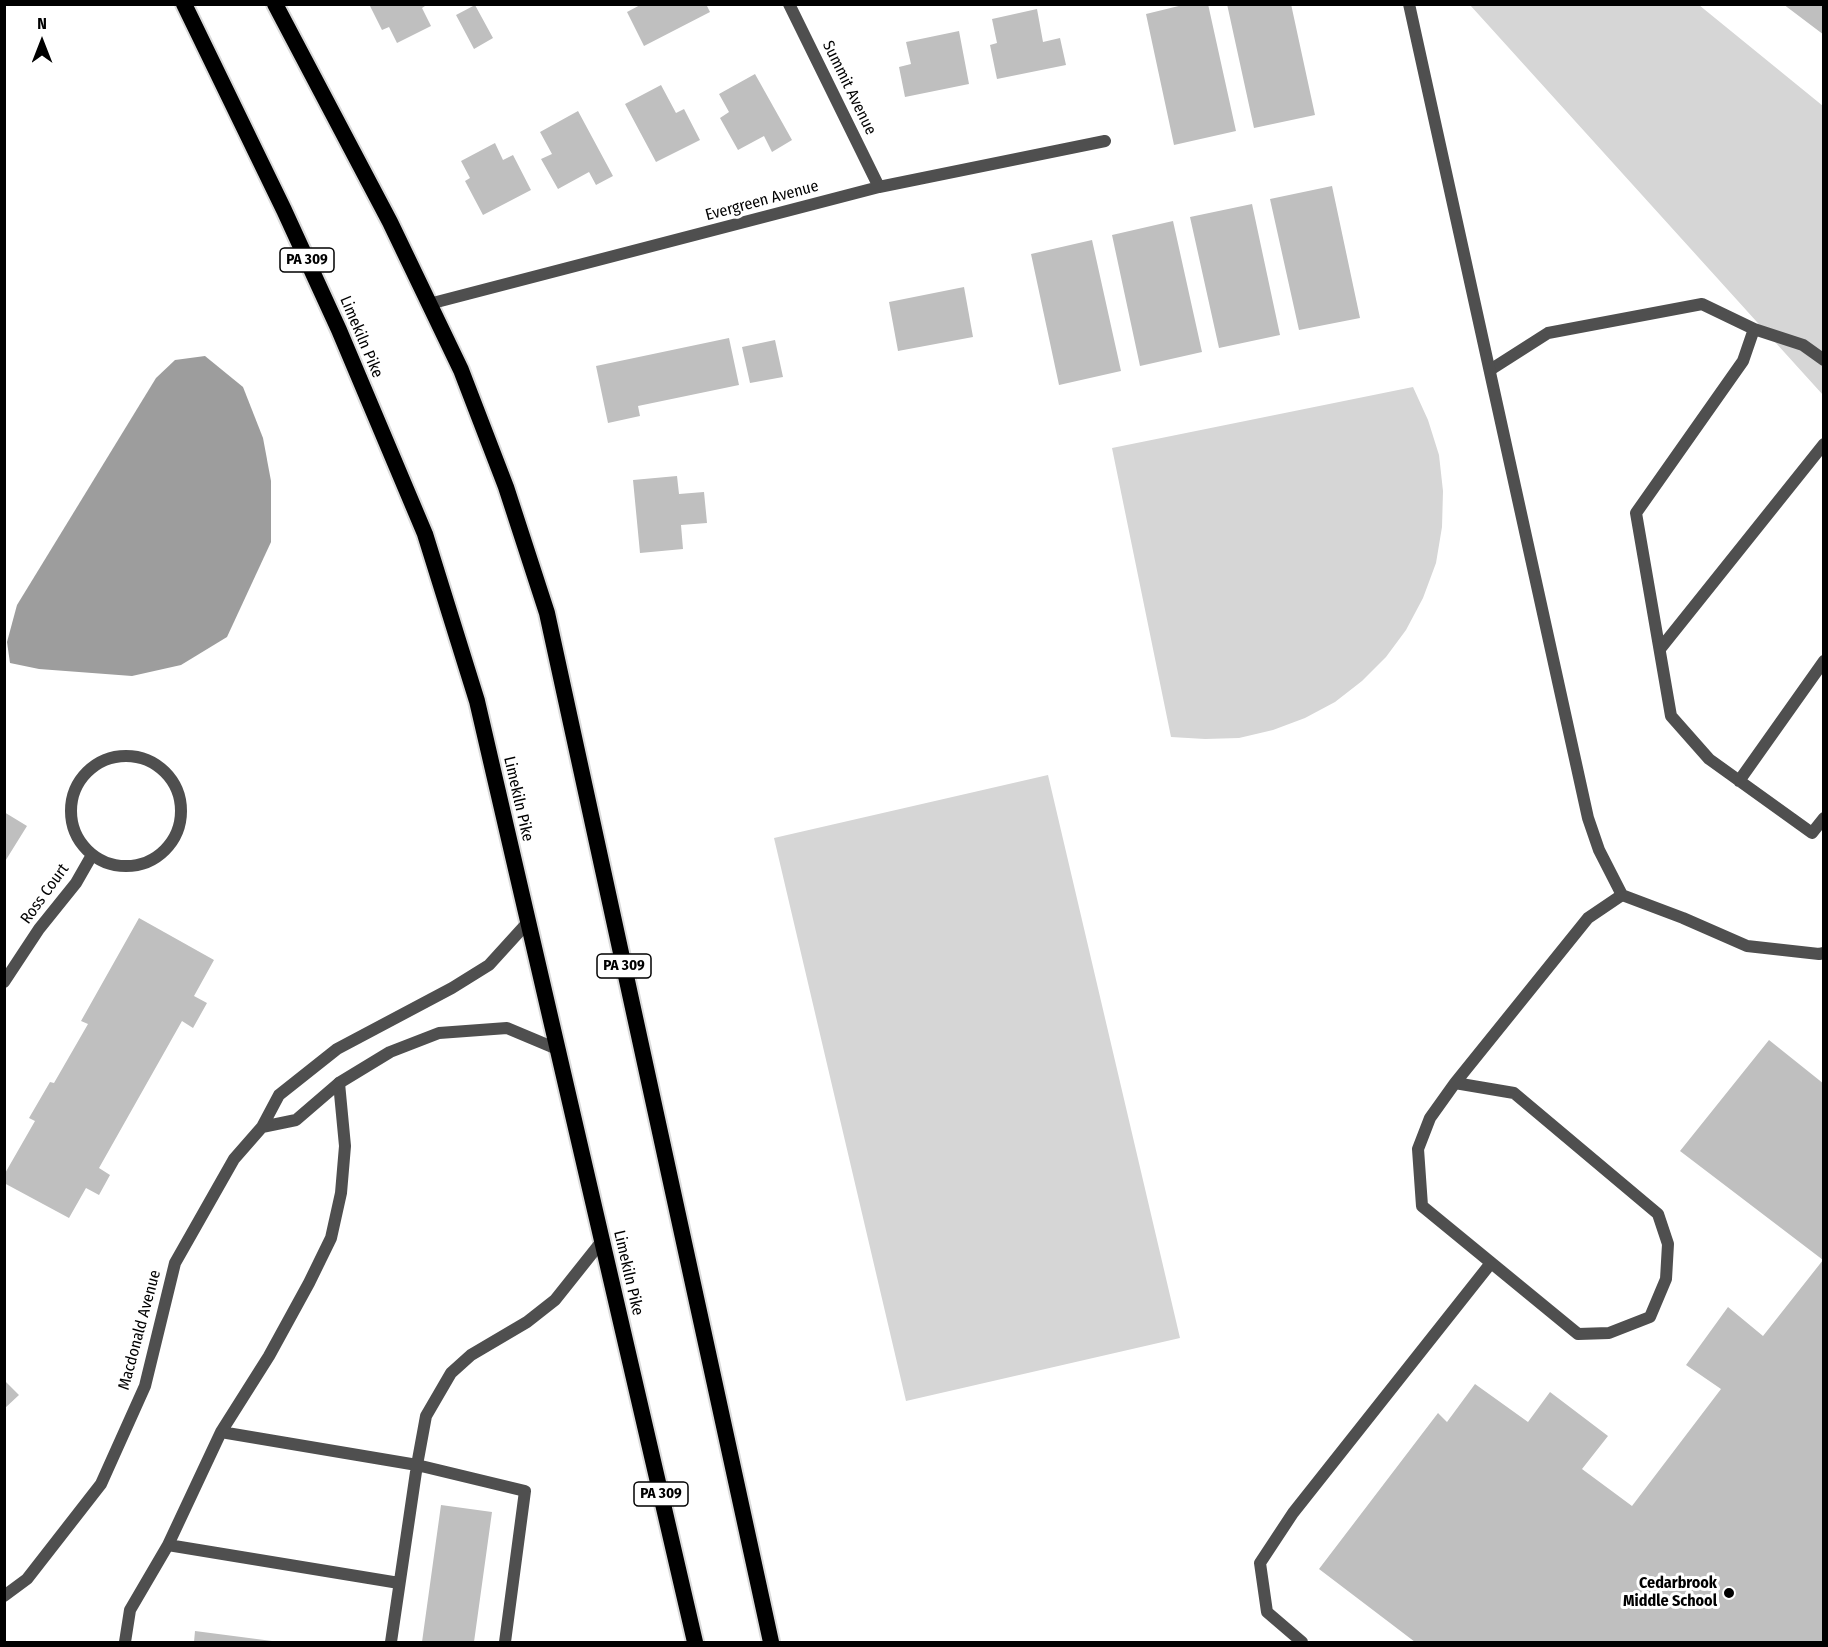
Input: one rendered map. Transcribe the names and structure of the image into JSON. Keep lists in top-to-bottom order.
{
  "streets": {
    "highway": ["PA 309", "Limekiln Pike"],
    "street": [
      "Summit Avenue",
      "Evergreen Avenue",
      "Ross Court",
      "Macdonald Avenue"
    ]
  },
  "crossings": [
    ["Summit Avenue", "Evergreen Avenue"],
    ["Evergreen Avenue", "PA 309"],
    ["Limekiln Pike", "Macdonald Avenue"]
  ],
  "places": ["Cedarbrook Middle School"],
  "north": "top"
}
